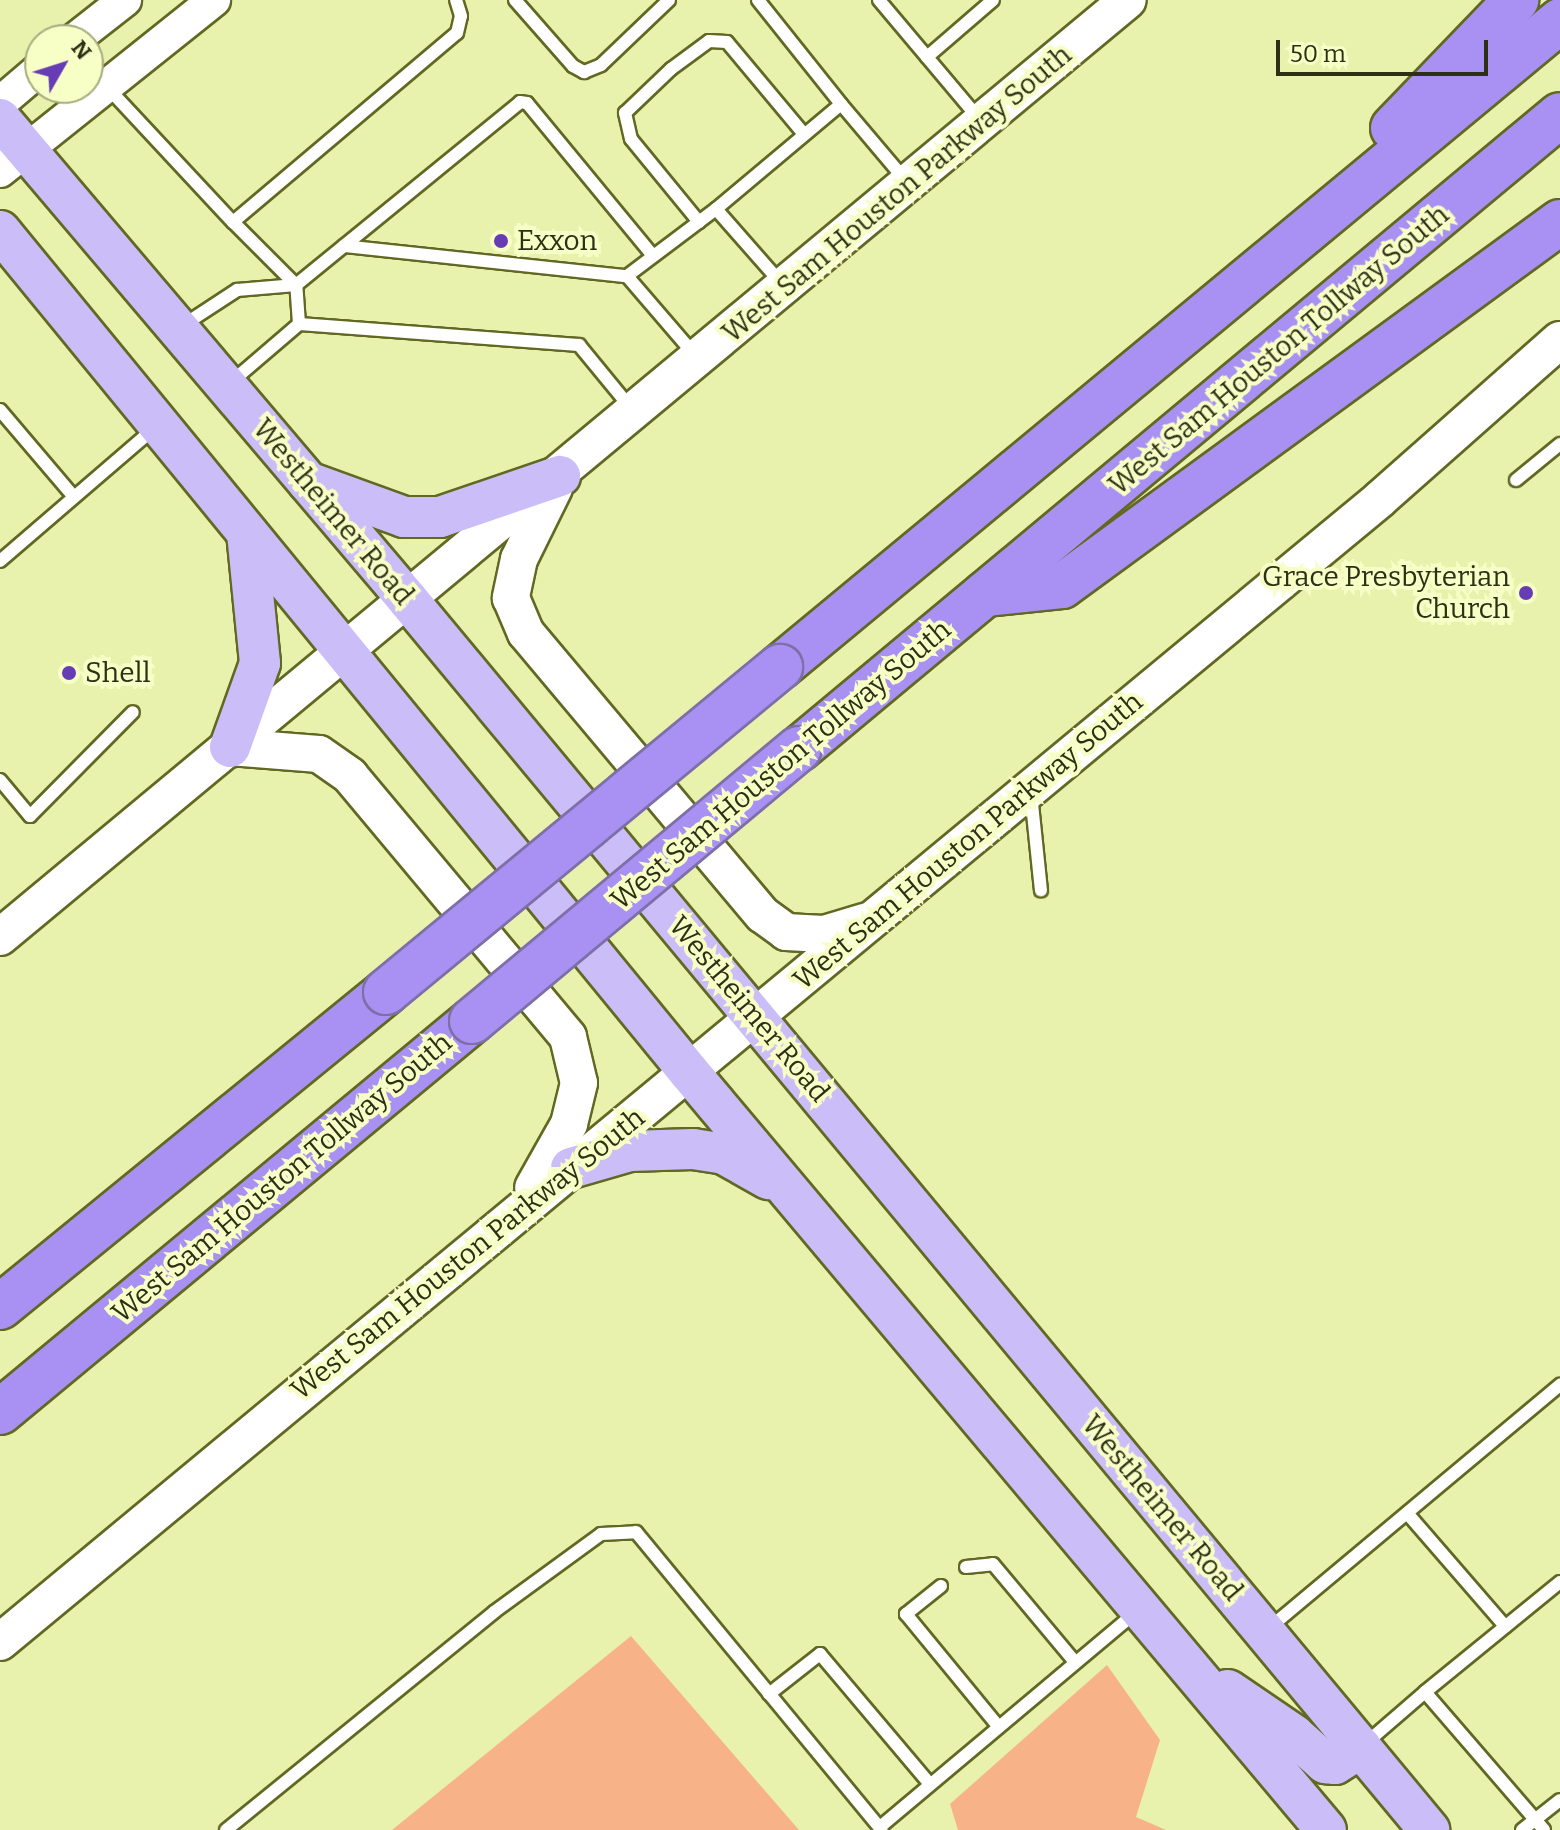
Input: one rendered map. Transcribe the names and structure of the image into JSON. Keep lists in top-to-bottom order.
{
  "streets": {
    "highway": ["West Sam Houston Tollway South"],
    "main road": ["West Sam Houston Parkway South", "Westheimer Road"]
  },
  "crossings": [
    ["West Sam Houston Parkway South", "Westheimer Road"]
  ],
  "places": ["Exxon", "Grace Presbyterian Church", "Shell"],
  "scale_bar": "50 m",
  "north": "top right"
}
